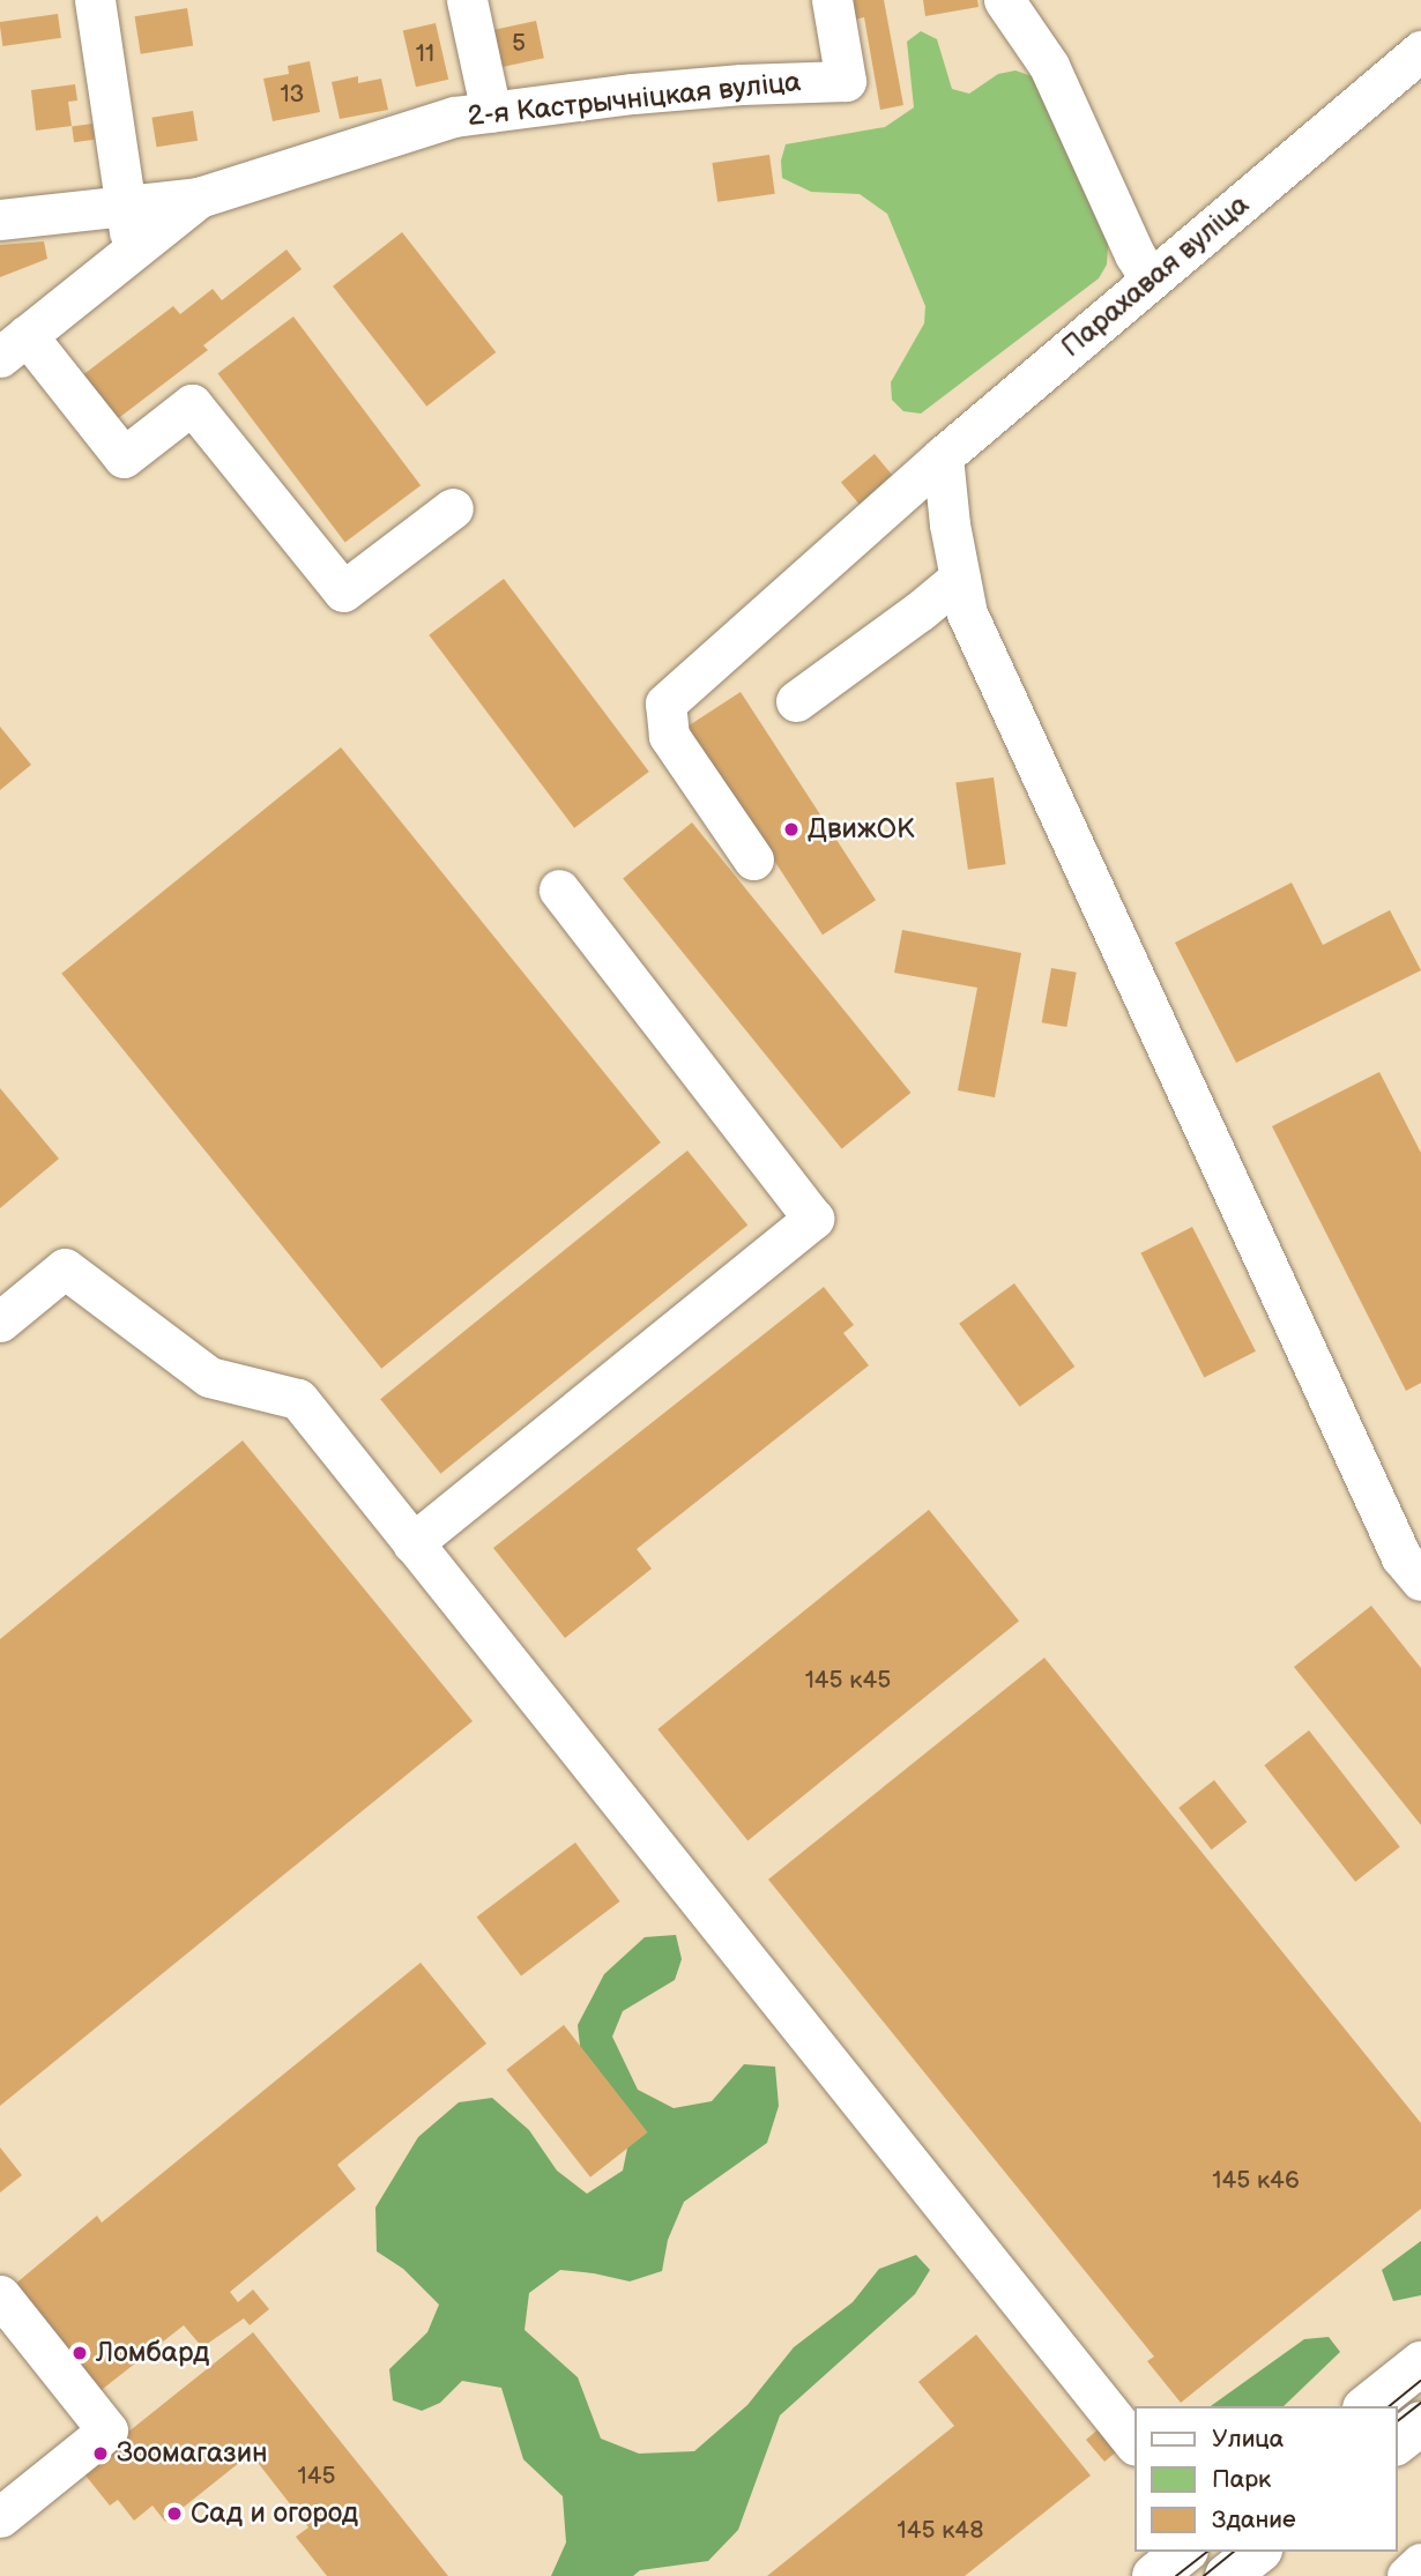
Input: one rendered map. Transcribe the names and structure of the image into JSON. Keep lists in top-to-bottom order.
{
  "streets": {
    "street": ["2-я Кастрычніцкая вуліца", "Парахавая вуліца"]
  },
  "places": [
    "ДвижОК",
    "Ломбард",
    "Зоомагазин",
    "Сад и огород"
  ],
  "house_numbers": [
    "5",
    "11",
    "13",
    "145 к45",
    "145 к46",
    "145",
    "145 к48"
  ],
  "legend": ["Улица", "Парк", "Здание"]
}
